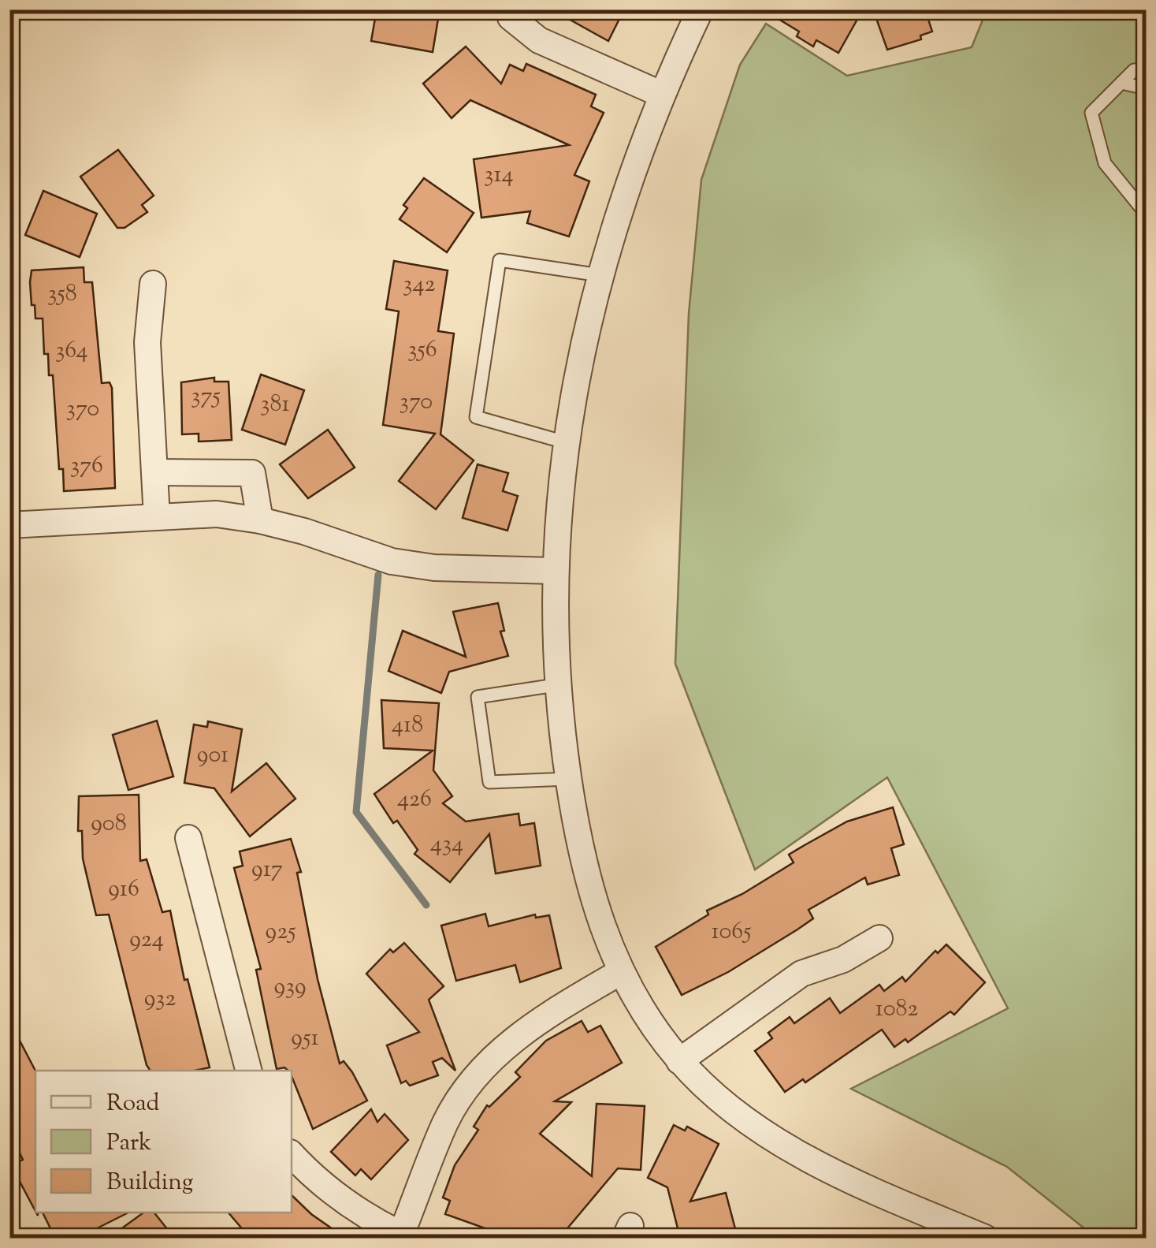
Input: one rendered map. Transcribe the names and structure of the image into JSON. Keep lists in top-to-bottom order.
{
  "house_numbers": [
    "314",
    "342",
    "358",
    "356",
    "364",
    "375",
    "370",
    "381",
    "370",
    "376",
    "418",
    "901",
    "426",
    "908",
    "434",
    "917",
    "916",
    "925",
    "1065",
    "924",
    "939",
    "932",
    "1082",
    "951"
  ],
  "legend": ["Road", "Park", "Building"]
}
